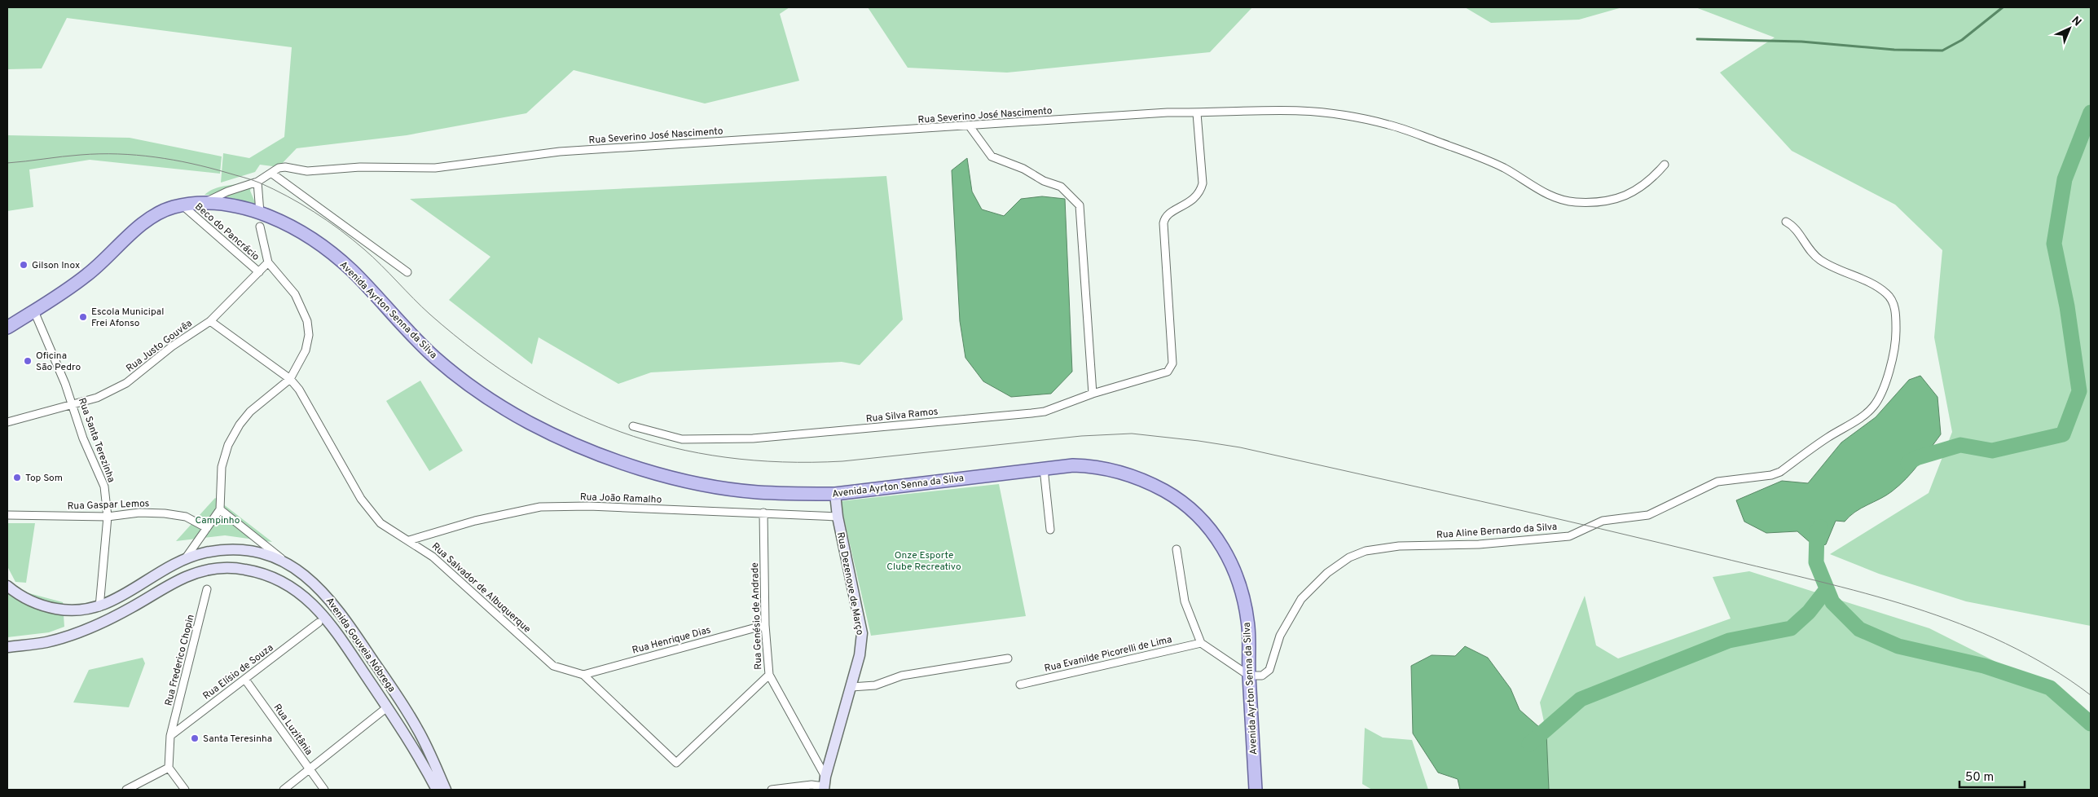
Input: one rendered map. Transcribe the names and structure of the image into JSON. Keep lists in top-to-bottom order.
{
  "streets": {
    "main road": ["Avenida Ayrton Senna da Silva"],
    "street": [
      "Rua Severino José Nascimento",
      "Beco do Pancrácio",
      "Rua Justo Gouvêa",
      "Rua Silva Ramos",
      "Rua Santa Terezinha",
      "Rua João Ramalho",
      "Rua Gaspar Lemos",
      "Rua Aline Bernardo da Silva",
      "Rua Dezenove de Março",
      "Rua Salvador de Albuquerque",
      "Rua Genésio de Andrade",
      "Rua Henrique Dias",
      "Avenida Gouveia Nóbrega",
      "Rua Evanilde Picorelli de Lima",
      "Rua Frederico Chopin",
      "Rua Elísio de Souza",
      "Rua Luzitânia"
    ]
  },
  "crossings": [
    ["Rua Severino José Nascimento", "Rua Silva Ramos"],
    ["Beco do Pancrácio", "Avenida Ayrton Senna da Silva"],
    ["Beco do Pancrácio", "Rua Justo Gouvêa"],
    ["Avenida Ayrton Senna da Silva", "Rua Santa Terezinha"],
    ["Avenida Ayrton Senna da Silva", "Rua Aline Bernardo da Silva"],
    ["Avenida Ayrton Senna da Silva", "Rua Dezenove de Março"],
    ["Rua Justo Gouvêa", "Rua Santa Terezinha"],
    ["Rua Justo Gouvêa", "Rua Salvador de Albuquerque"],
    ["Rua Santa Terezinha", "Rua Gaspar Lemos"],
    ["Rua Santa Terezinha", "Avenida Gouveia Nóbrega"],
    ["Rua João Ramalho", "Rua Dezenove de Março"],
    ["Rua João Ramalho", "Rua Salvador de Albuquerque"],
    ["Rua João Ramalho", "Rua Genésio de Andrade"],
    ["Rua Dezenove de Março", "Rua Genésio de Andrade"],
    ["Rua Salvador de Albuquerque", "Rua Genésio de Andrade"],
    ["Rua Salvador de Albuquerque", "Rua Henrique Dias"],
    ["Rua Genésio de Andrade", "Rua Henrique Dias"],
    ["Rua Frederico Chopin", "Rua Elísio de Souza"],
    ["Rua Elísio de Souza", "Rua Luzitânia"]
  ],
  "parks": ["Campinho", "Onze Esporte Clube Recreativo"],
  "places": [
    "Gilson Inox",
    "Escola Municipal Frei Afonso",
    "Oficina São Pedro",
    "Top Som",
    "Santa Teresinha"
  ],
  "scale_bar": "50 m",
  "north": "top right"
}
